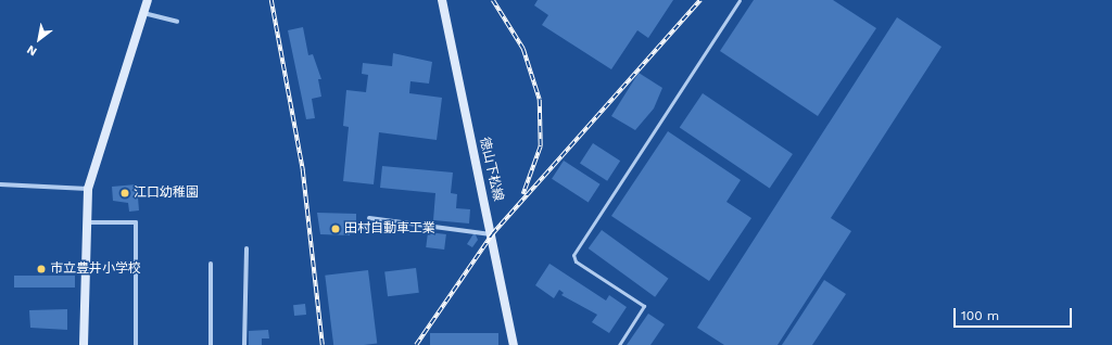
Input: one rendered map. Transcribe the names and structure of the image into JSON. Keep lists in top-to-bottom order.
{
  "streets": {
    "street": ["徳山下松線"]
  },
  "places": ["江口幼稚園", "田村自動車工業", "市立豊井小学校"],
  "scale_bar": "100 m",
  "north": "bottom left"
}
